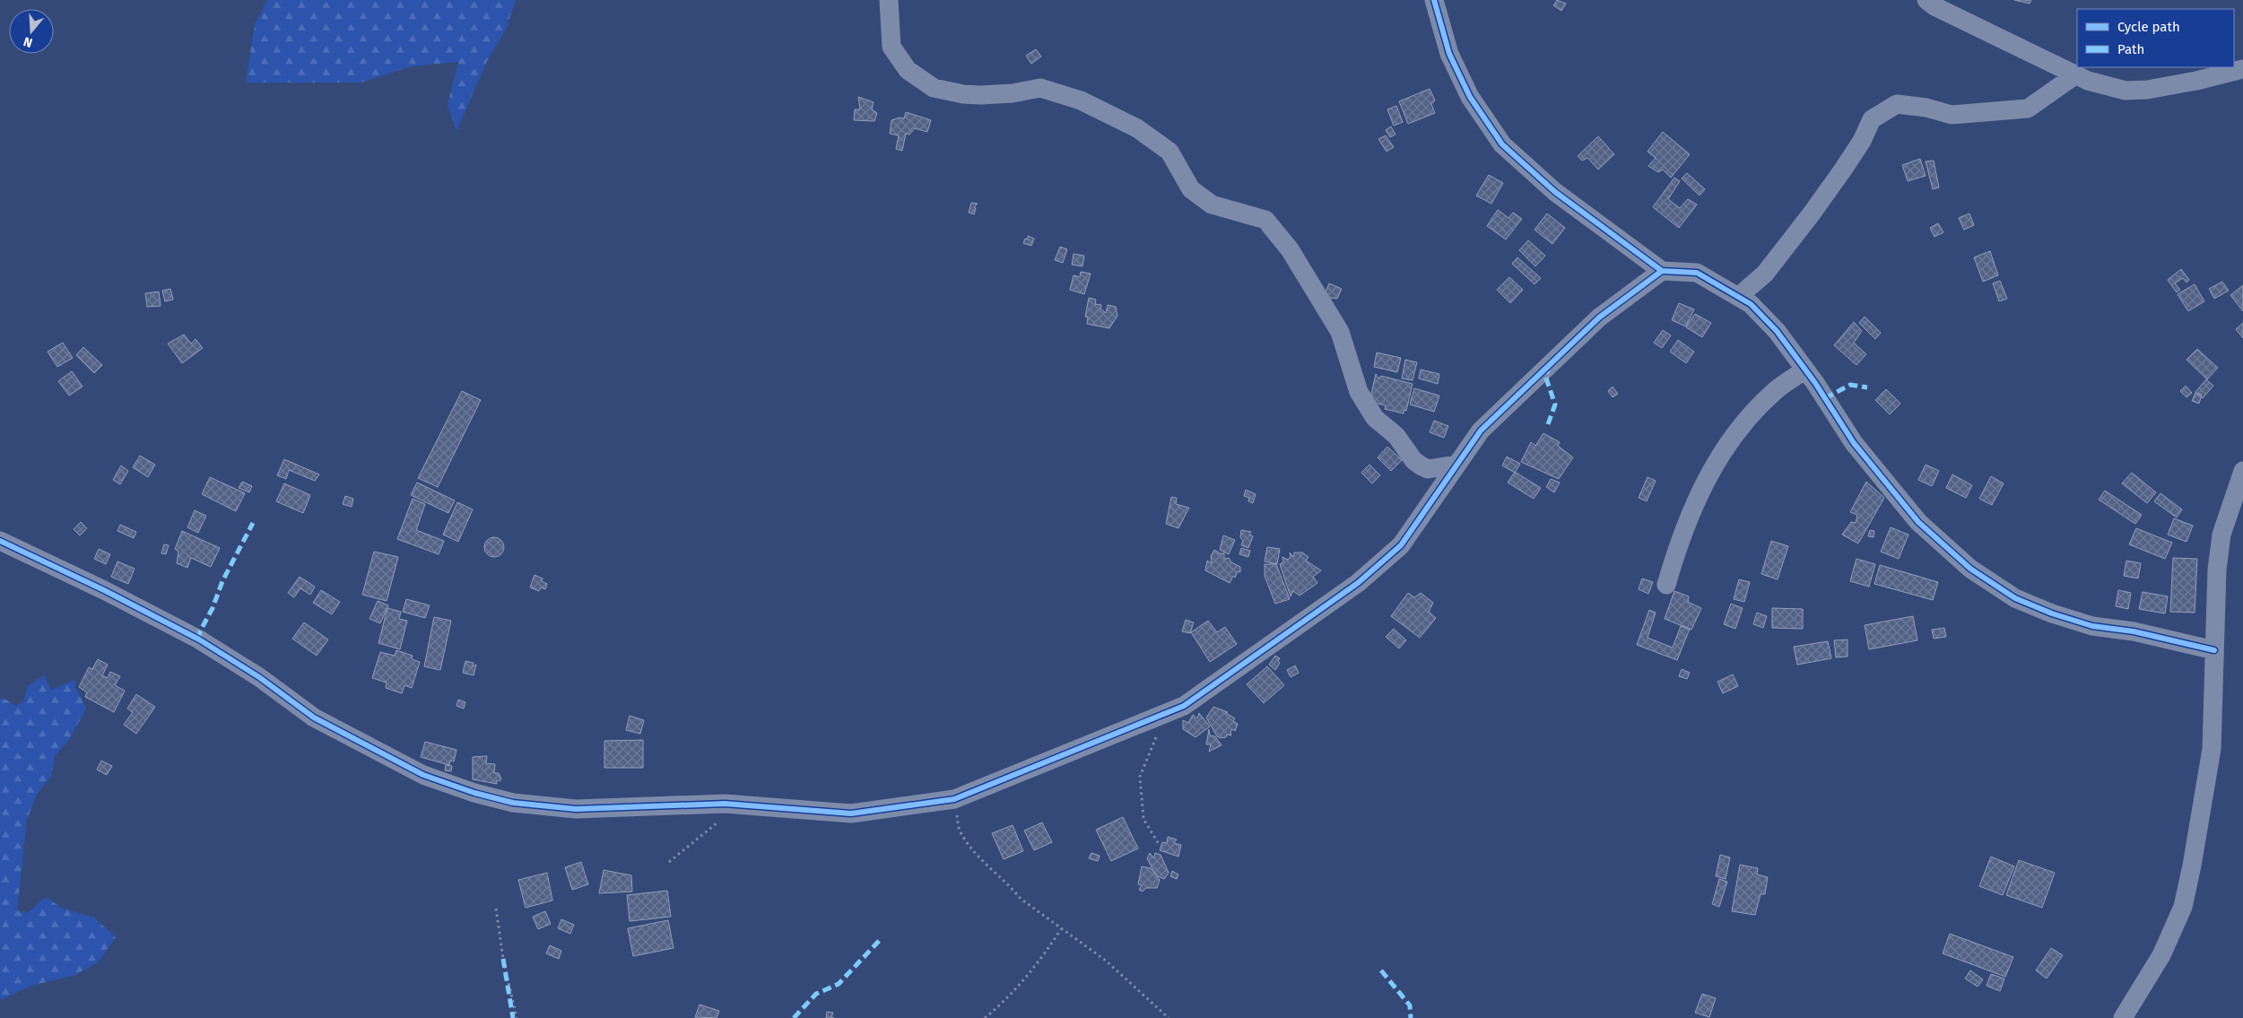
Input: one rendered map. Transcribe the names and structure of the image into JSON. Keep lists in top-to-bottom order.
{
  "legend": ["Cycle path", "Path"],
  "north": "bottom"
}
